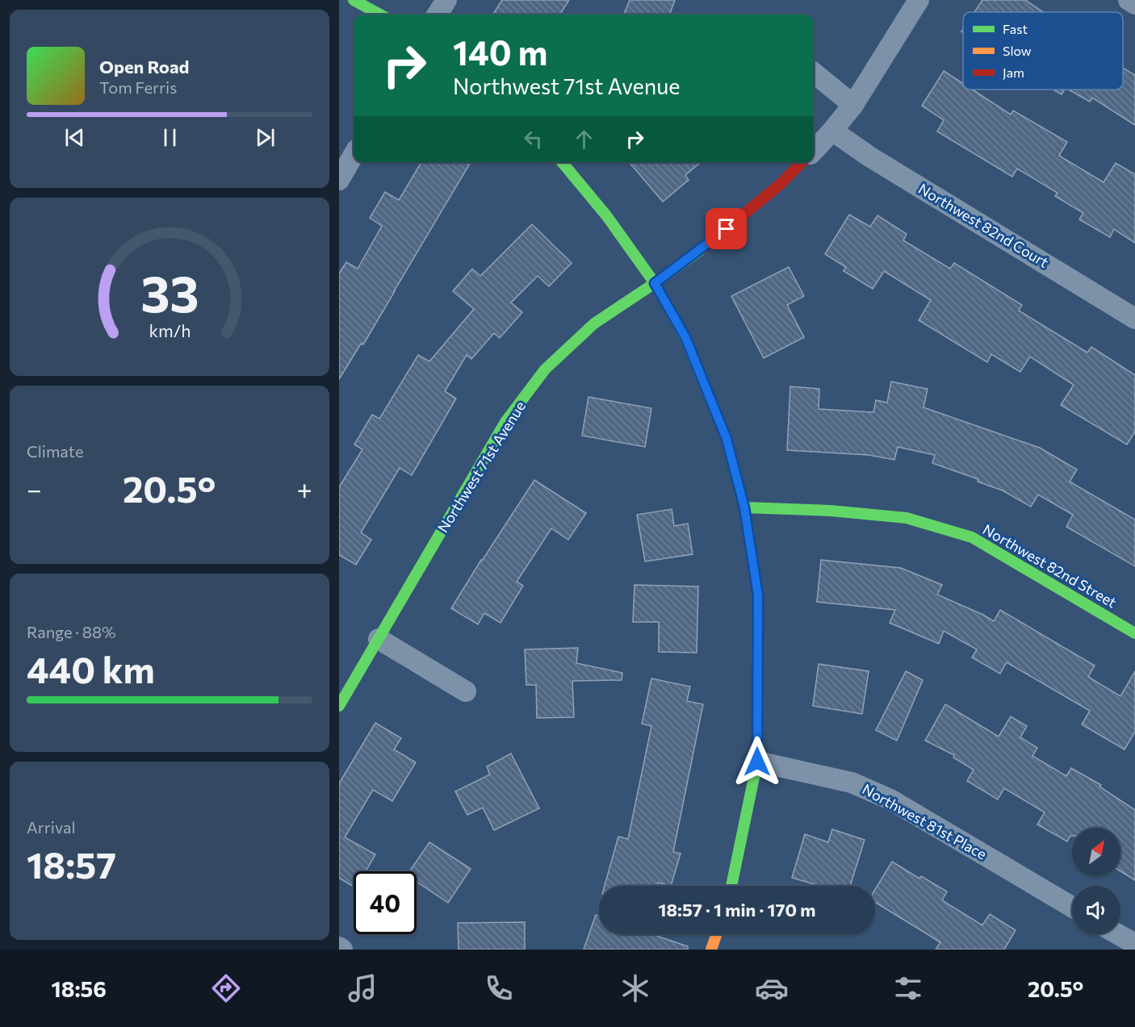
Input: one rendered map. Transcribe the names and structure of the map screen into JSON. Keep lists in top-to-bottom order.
{
  "streets": {
    "street": [
      "Northwest 82nd Court",
      "Northwest 71st Avenue",
      "Northwest 82nd Street",
      "Northwest 81st Place"
    ]
  },
  "legend": ["Fast", "Slow", "Jam"],
  "north": "top right",
  "page": {
    "turn": ["140 m", "Northwest 71st Avenue"],
    "song": ["Open Road", "Tom Ferris"],
    "tile": [
      "Climate",
      ["Range · 88%", "440 km"],
      ["Arrival", "18:57"]
    ],
    "heat": ["−", "20.5°", "+"],
    "limit": "40",
    "trip": "18:57 · 1 min · 170 m",
    "tabs": ["18:56", "20.5°"],
    "gauge": ["33", "km/h"]
  }
}
